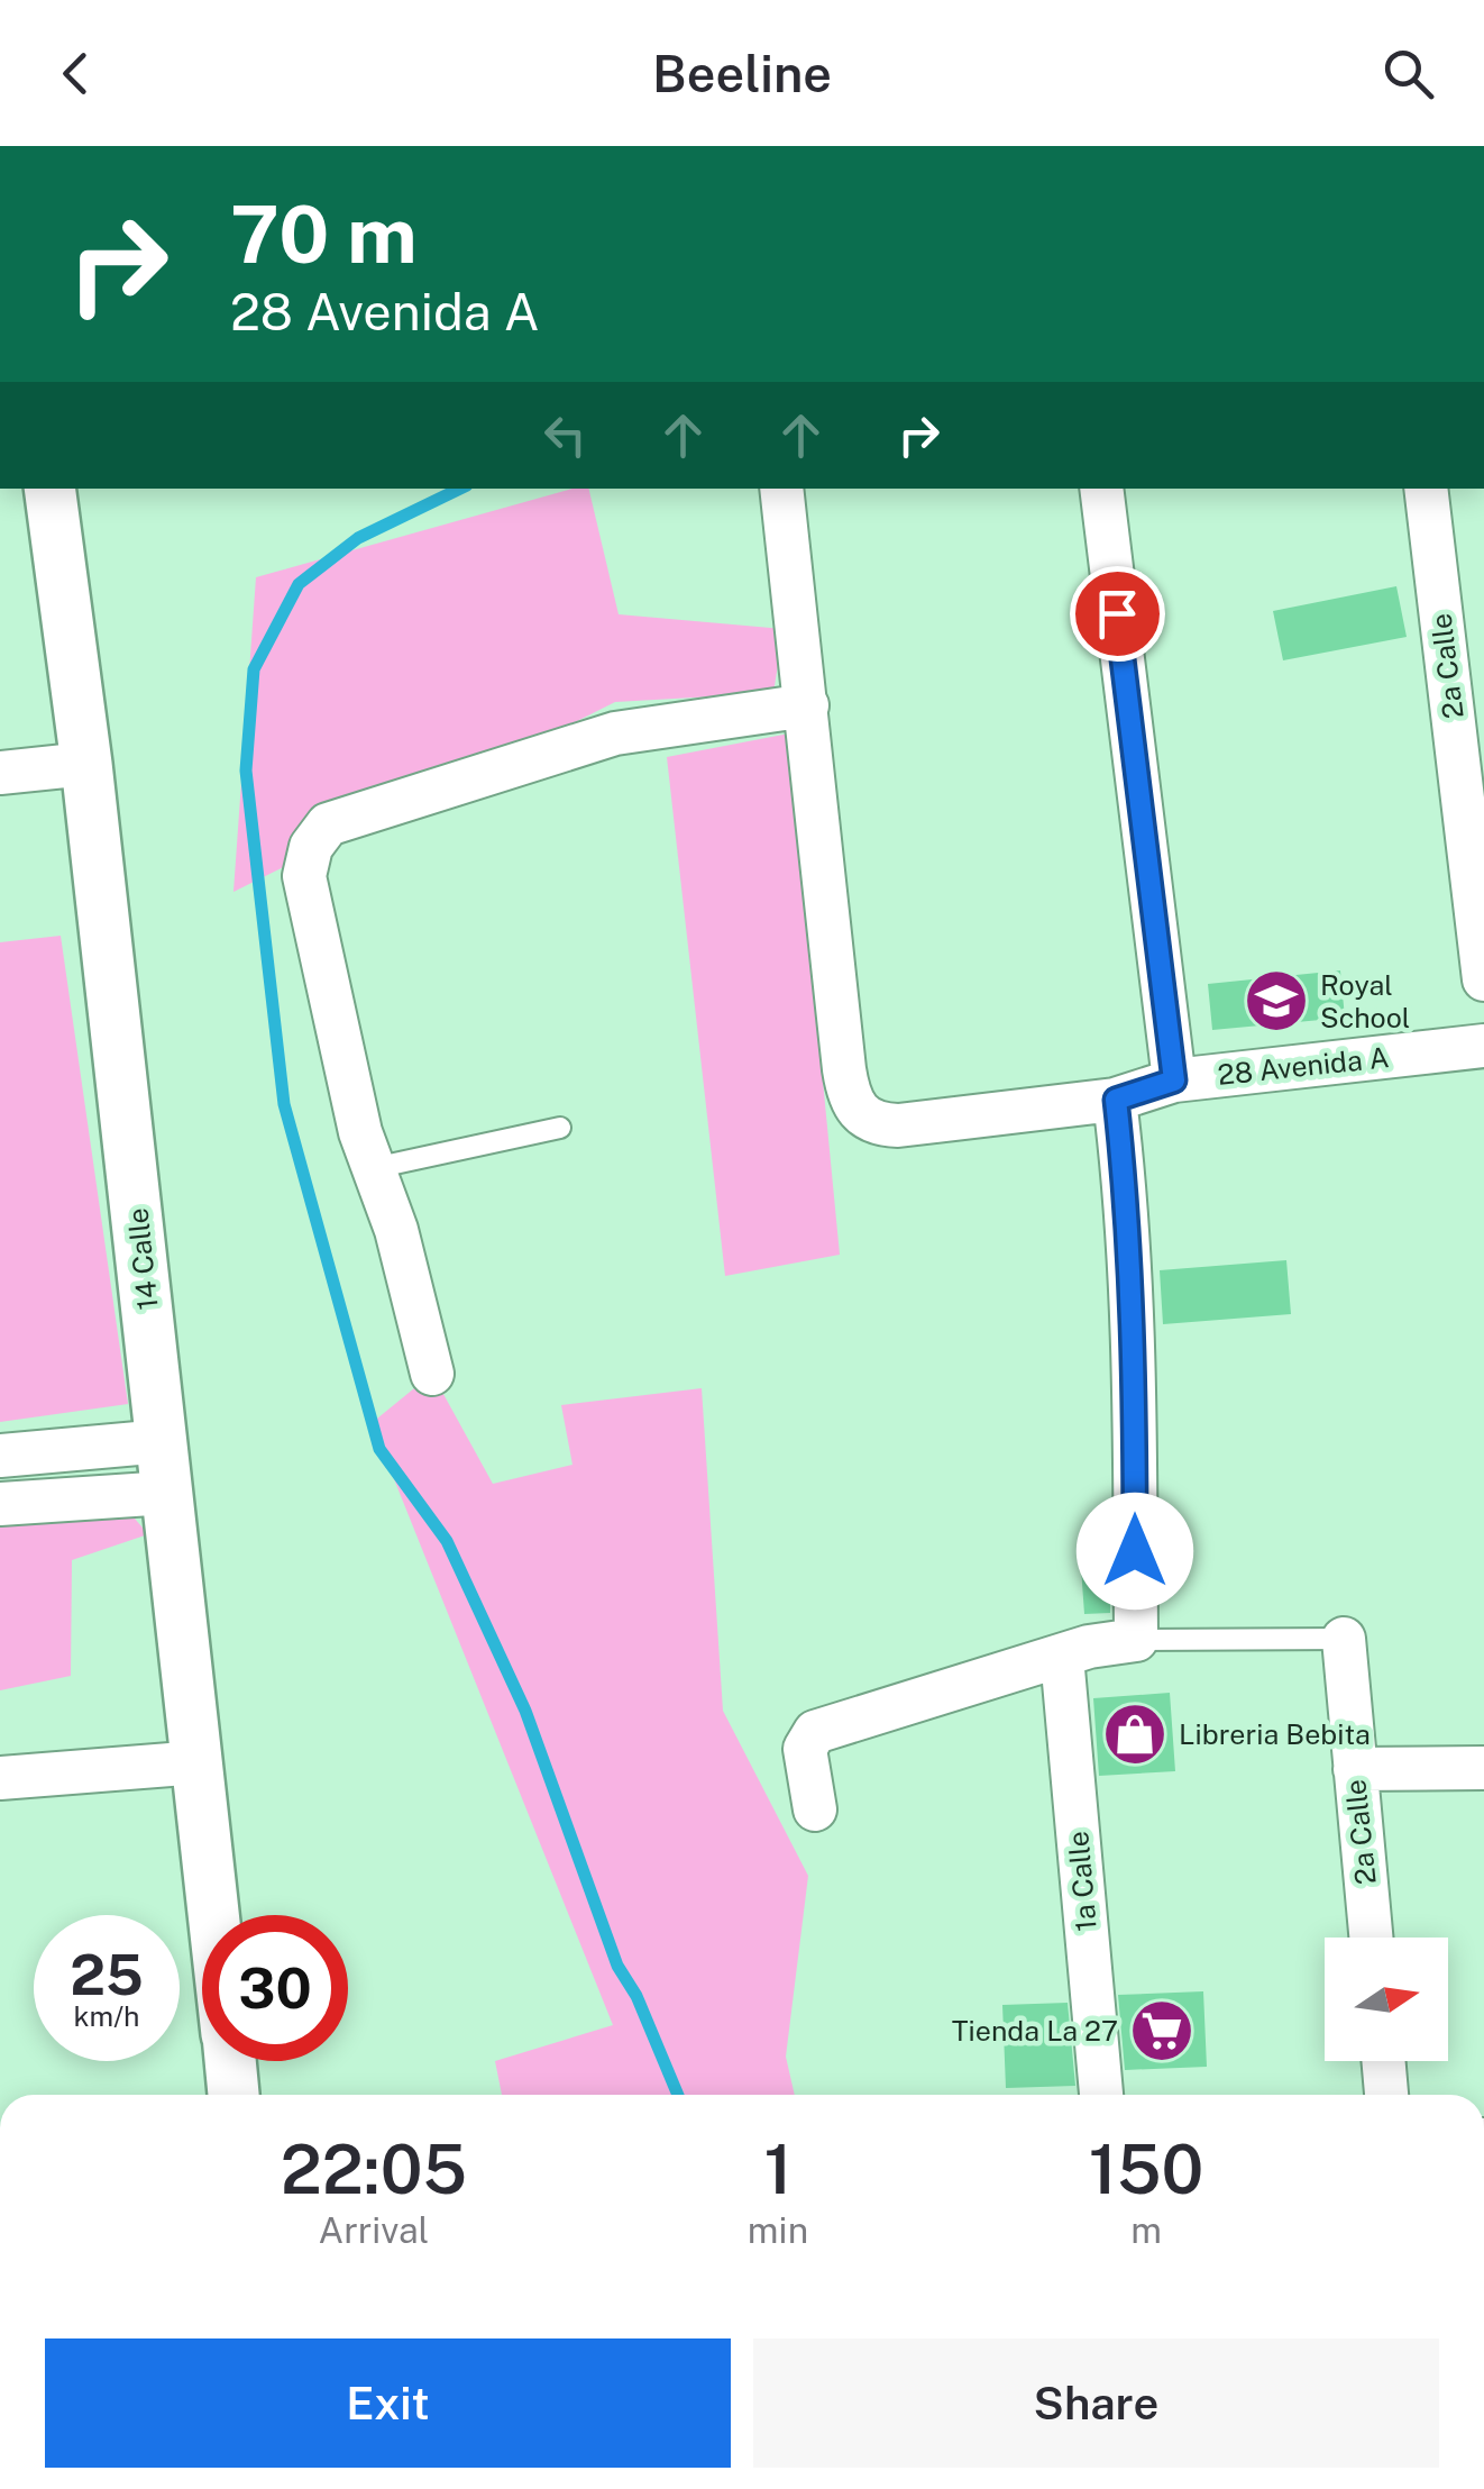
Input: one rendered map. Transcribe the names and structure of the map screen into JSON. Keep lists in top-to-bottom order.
{
  "streets": {
    "street": [
      "2a Calle",
      "28 Avenida A",
      "14 Calle",
      "1a Calle"
    ]
  },
  "places": {
    "school or university": ["Royal School"],
    "shop": ["Libreria Bebita"],
    "supermarket": ["Tienda La 27"]
  },
  "north": "right",
  "page": {
    "header": "Beeline",
    "turn": ["70 m", "28 Avenida A"],
    "speed": "25 km/h",
    "limit": "30",
    "eta": [
      "22:05",
      "Arrival",
      "1",
      "min",
      "150",
      "m"
    ],
    "buttons": ["Exit", "Share"]
  }
}
